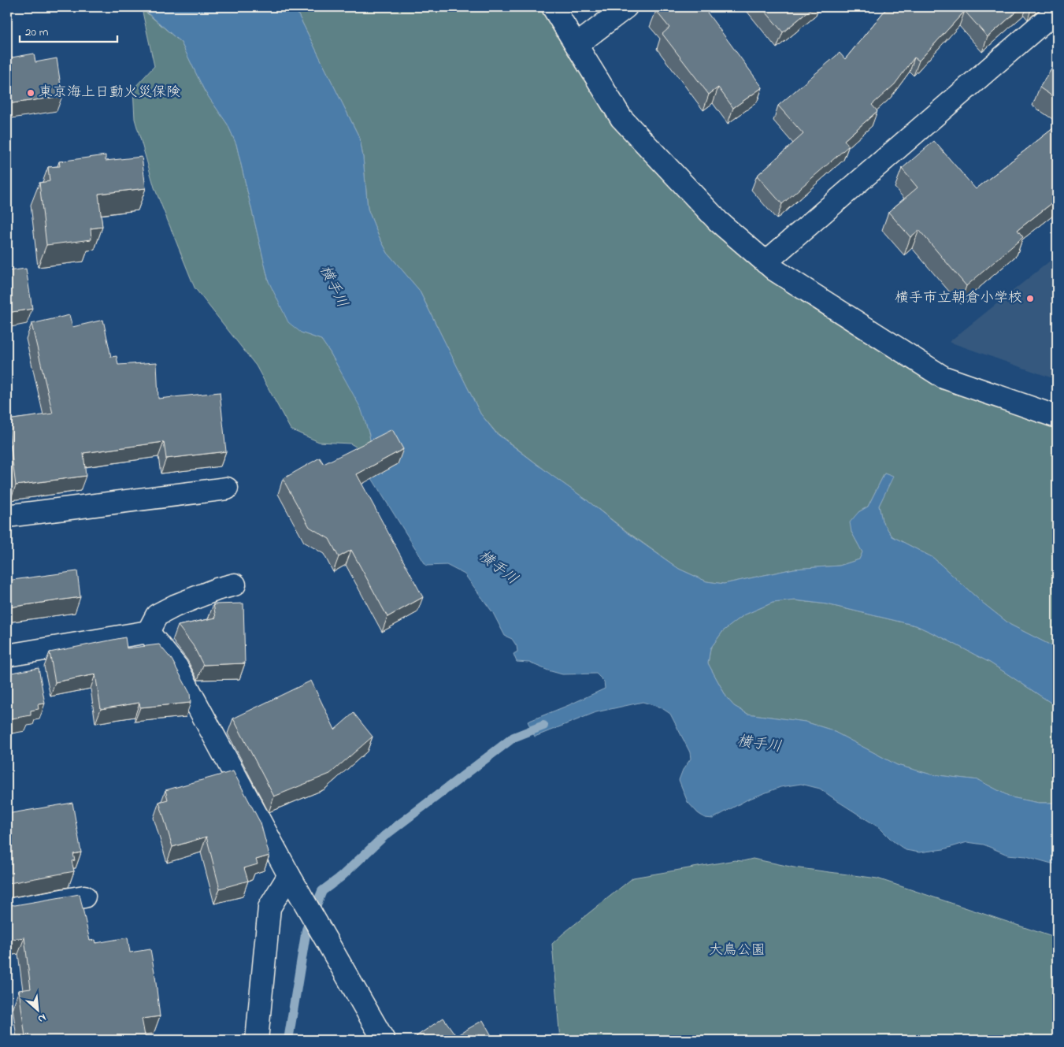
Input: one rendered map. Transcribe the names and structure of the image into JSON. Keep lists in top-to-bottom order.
{
  "water": ["横手川"],
  "parks": ["大鳥公園"],
  "places": ["東京海上日動火災保険", "横手市立朝倉小学校"],
  "scale_bar": "20 m",
  "north": "bottom right"
}
